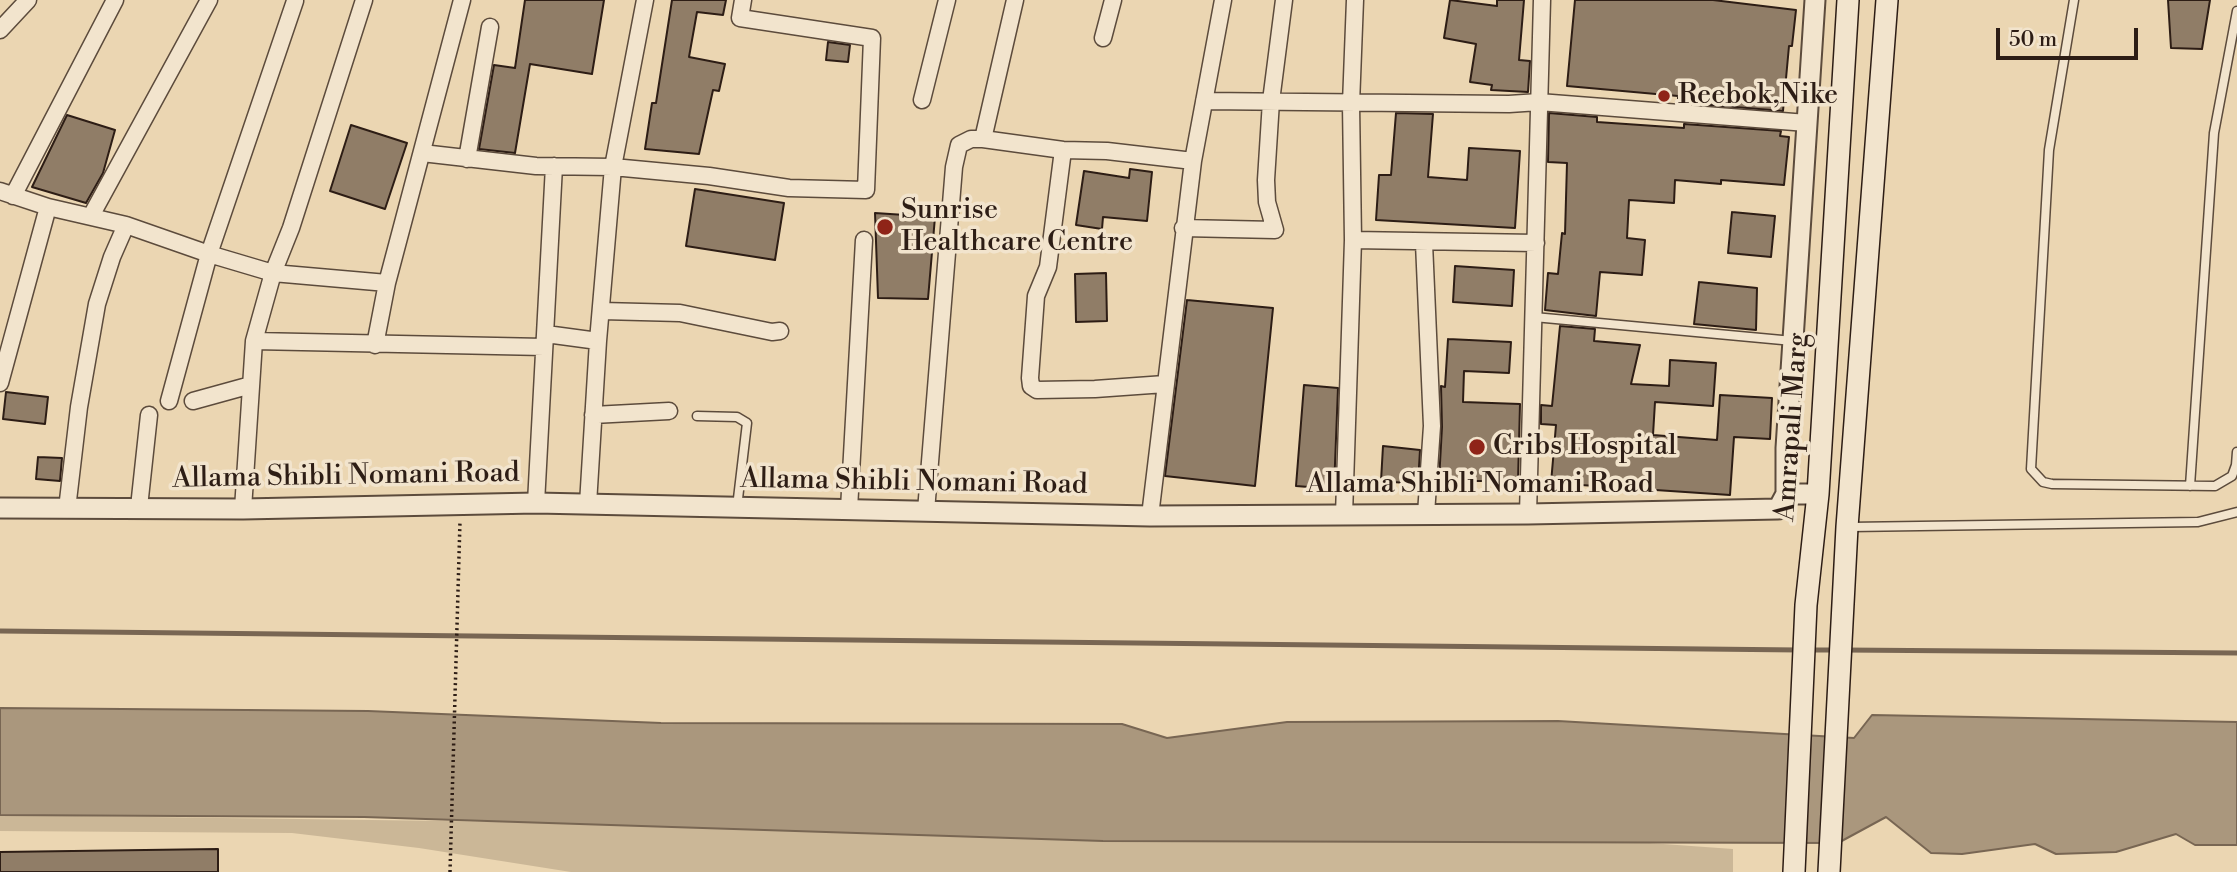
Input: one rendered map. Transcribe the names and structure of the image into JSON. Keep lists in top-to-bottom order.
{
  "streets": {
    "main road": ["Amrapali Marg"],
    "street": ["Allama Shibli Nomani Road"]
  },
  "places": ["Reebok,Nike", "Sunrise Healthcare Centre", "Cribs Hospital"],
  "scale_bar": "50 m"
}
